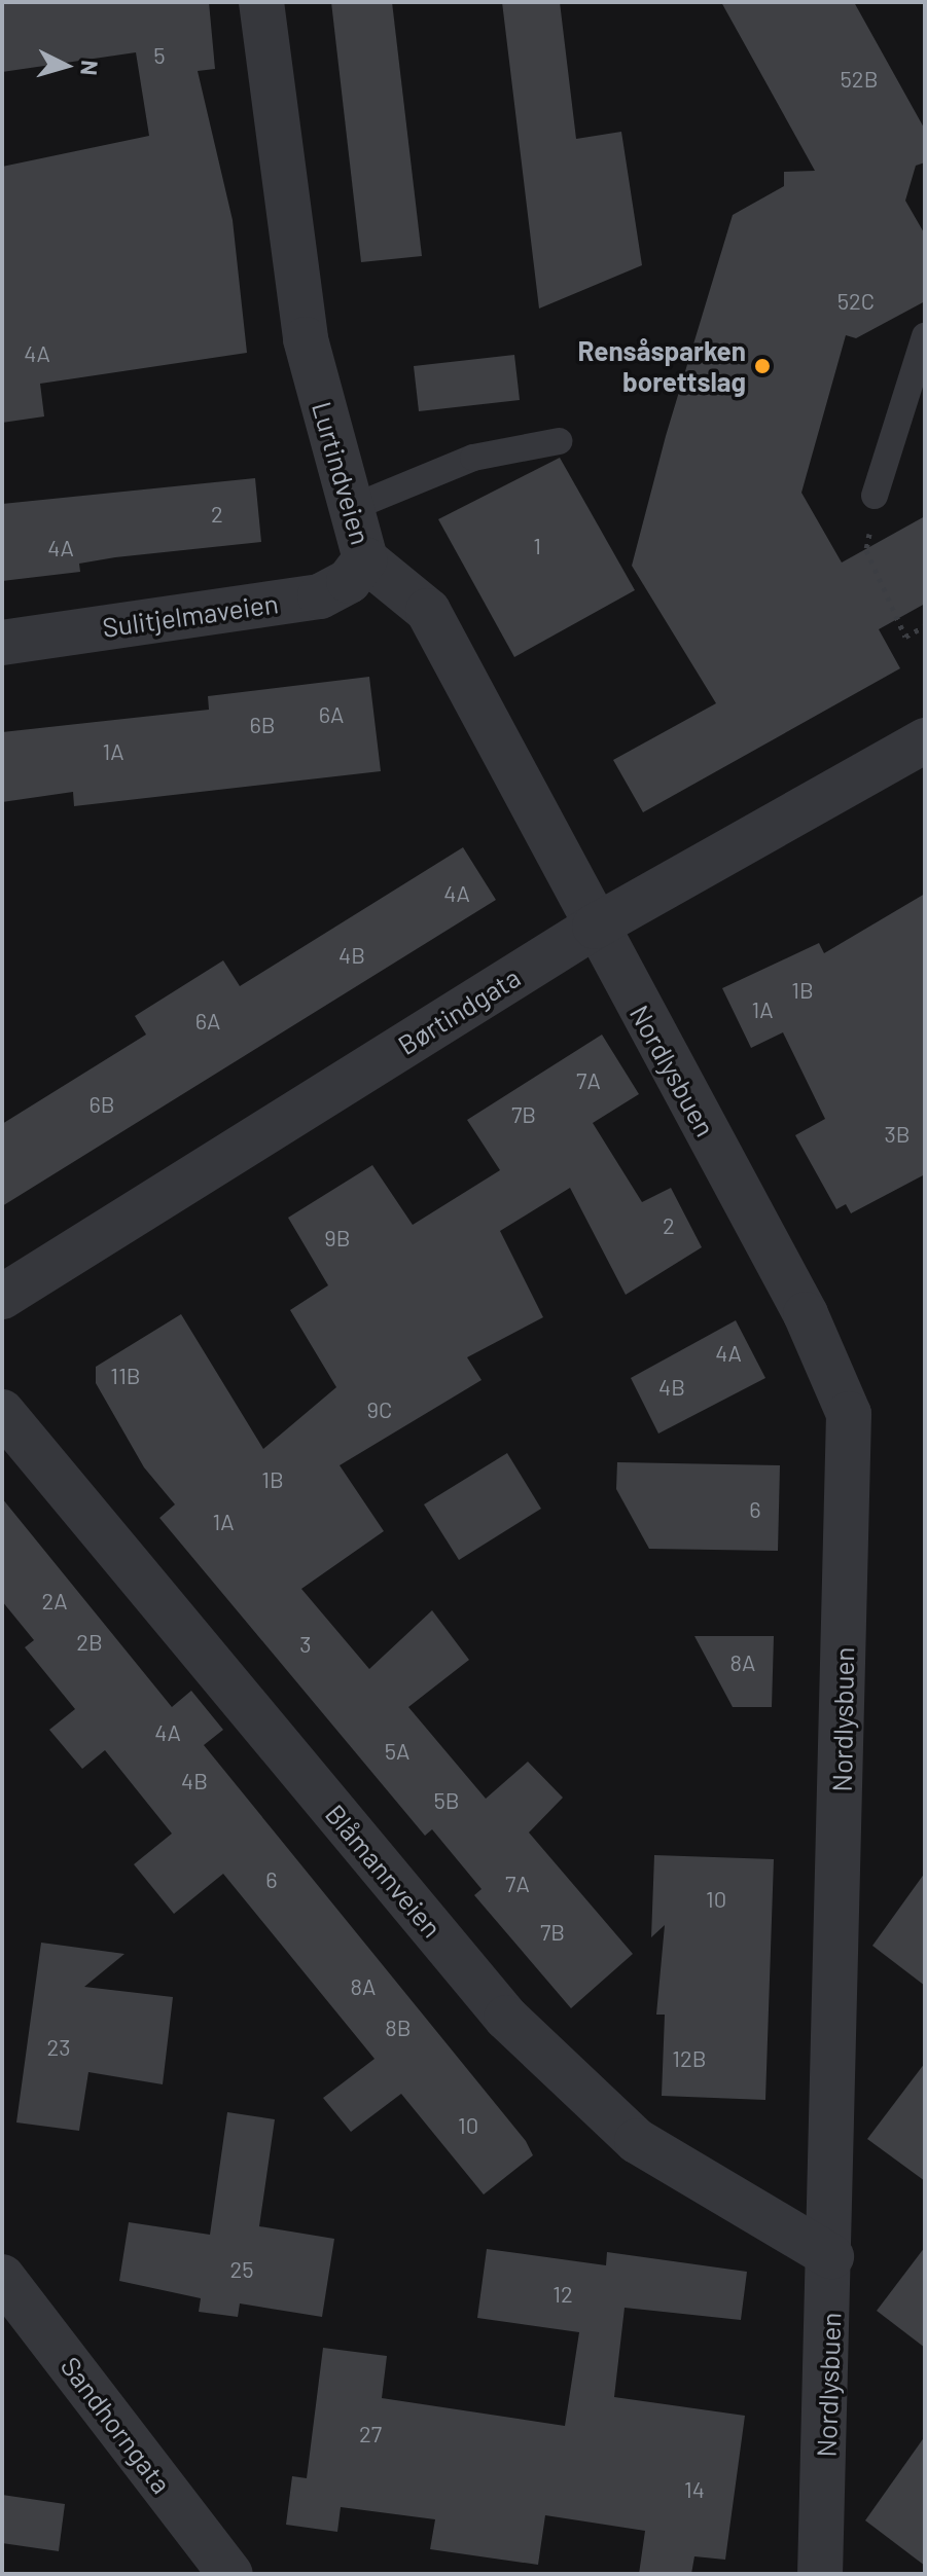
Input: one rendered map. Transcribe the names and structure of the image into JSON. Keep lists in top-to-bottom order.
{
  "streets": {
    "street": [
      "Lurtindveien",
      "Sulitjelmaveien",
      "Børtindgata",
      "Nordlysbuen",
      "Blåmannveien",
      "Sandhorngata"
    ]
  },
  "crossings": [
    ["Lurtindveien", "Sulitjelmaveien"],
    ["Lurtindveien", "Børtindgata"],
    ["Lurtindveien", "Nordlysbuen"],
    ["Børtindgata", "Nordlysbuen"],
    ["Nordlysbuen", "Blåmannveien"]
  ],
  "places": ["Rensåsparken borettslag"],
  "house_numbers": [
    "5",
    "52B",
    "52C",
    "4A",
    "2",
    "1",
    "4A",
    "6A",
    "6B",
    "1A",
    "4A",
    "4B",
    "1B",
    "1A",
    "6A",
    "7A",
    "6B",
    "7B",
    "3B",
    "2",
    "9B",
    "4A",
    "11B",
    "4B",
    "9C",
    "1B",
    "6",
    "1A",
    "2A",
    "2B",
    "3",
    "8A",
    "4A",
    "5A",
    "4B",
    "5B",
    "6",
    "7A",
    "10",
    "7B",
    "8A",
    "8B",
    "23",
    "12B",
    "10",
    "25",
    "12",
    "27",
    "14"
  ],
  "north": "right"
}
